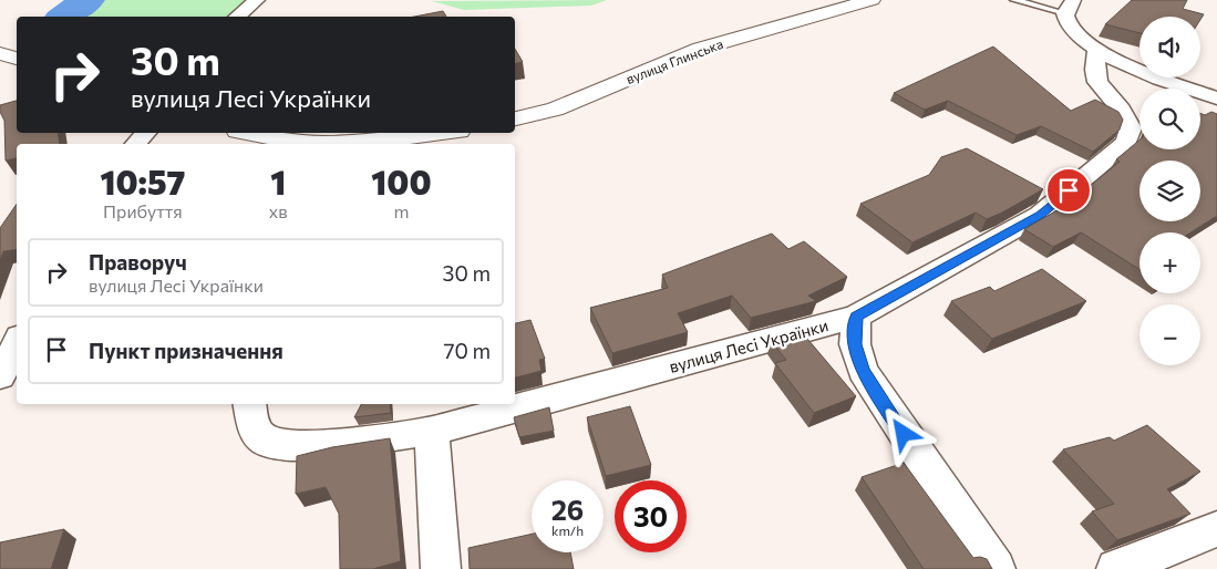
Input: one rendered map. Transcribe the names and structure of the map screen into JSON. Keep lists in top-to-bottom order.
{
  "streets": {
    "main road": ["вулиця Глинська"],
    "street": ["вулиця Лесі Українки"]
  },
  "page": {
    "map_buttons": ["+", "−"],
    "turn": ["30 m", "вулиця Лесі Українки"],
    "eta": [
      "10:57",
      "Прибуття",
      "1",
      "хв",
      "100",
      "m"
    ],
    "list": [
      {
        "name": "Праворуч",
        "note": "вулиця Лесі Українки",
        "value": "30 m"
      },
      {
        "name": "Пункт призначення",
        "value": "70 m"
      }
    ],
    "speed": "26 km/h",
    "limit": "30"
  }
}
